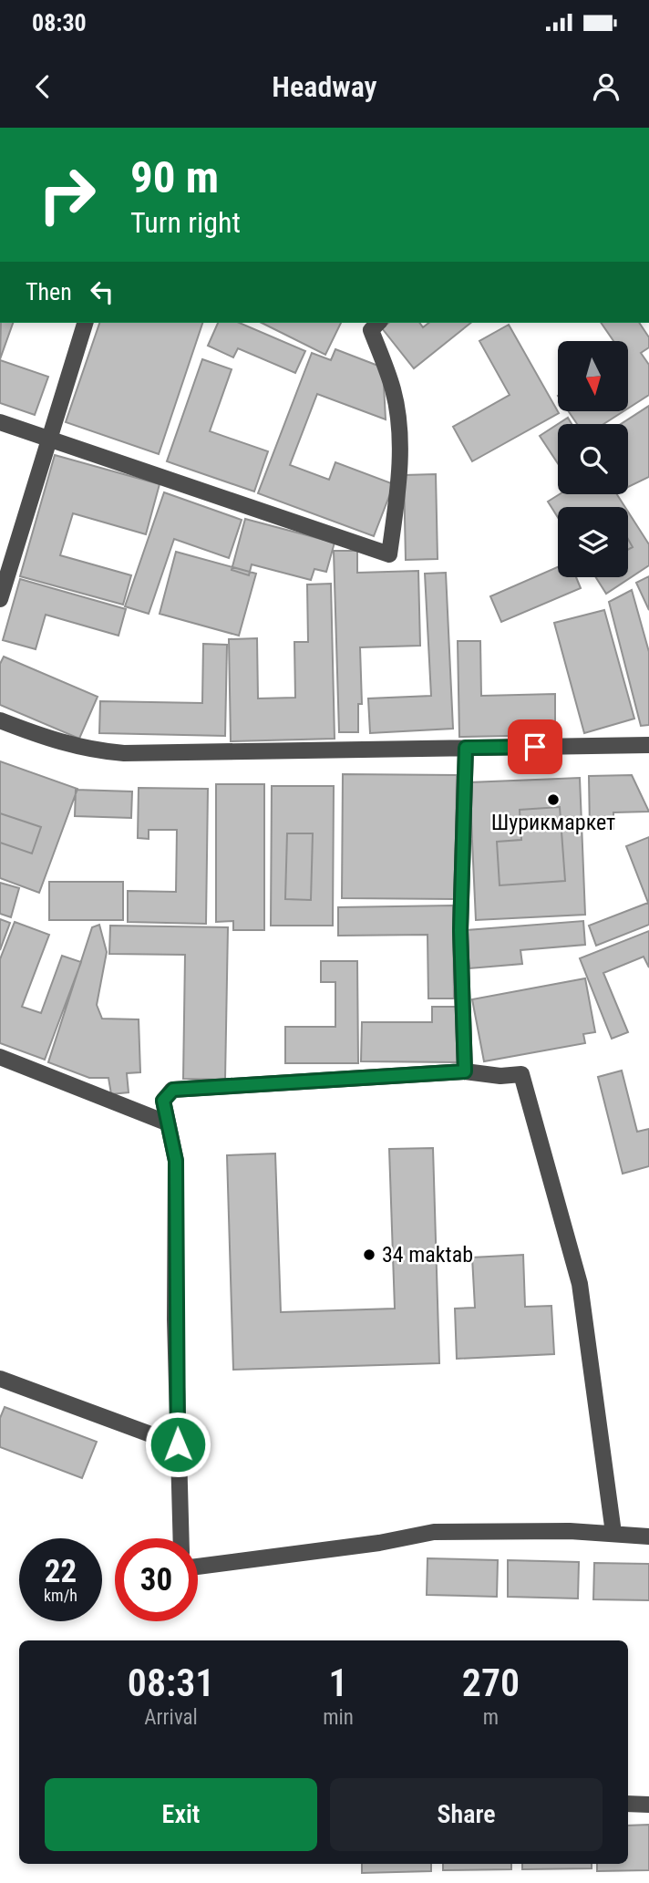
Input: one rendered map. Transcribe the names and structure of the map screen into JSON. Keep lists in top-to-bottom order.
{
  "places": ["Шурикмаркет", "34 maktab"],
  "north": "bottom",
  "page": {
    "status": "08:30",
    "header": "Headway",
    "turn": ["90 m", "Turn right"],
    "then": "Then",
    "speed": "22 km/h",
    "limit": "30",
    "eta": [
      "08:31",
      "Arrival",
      "1",
      "min",
      "270",
      "m"
    ],
    "buttons": ["Exit", "Share"]
  }
}
